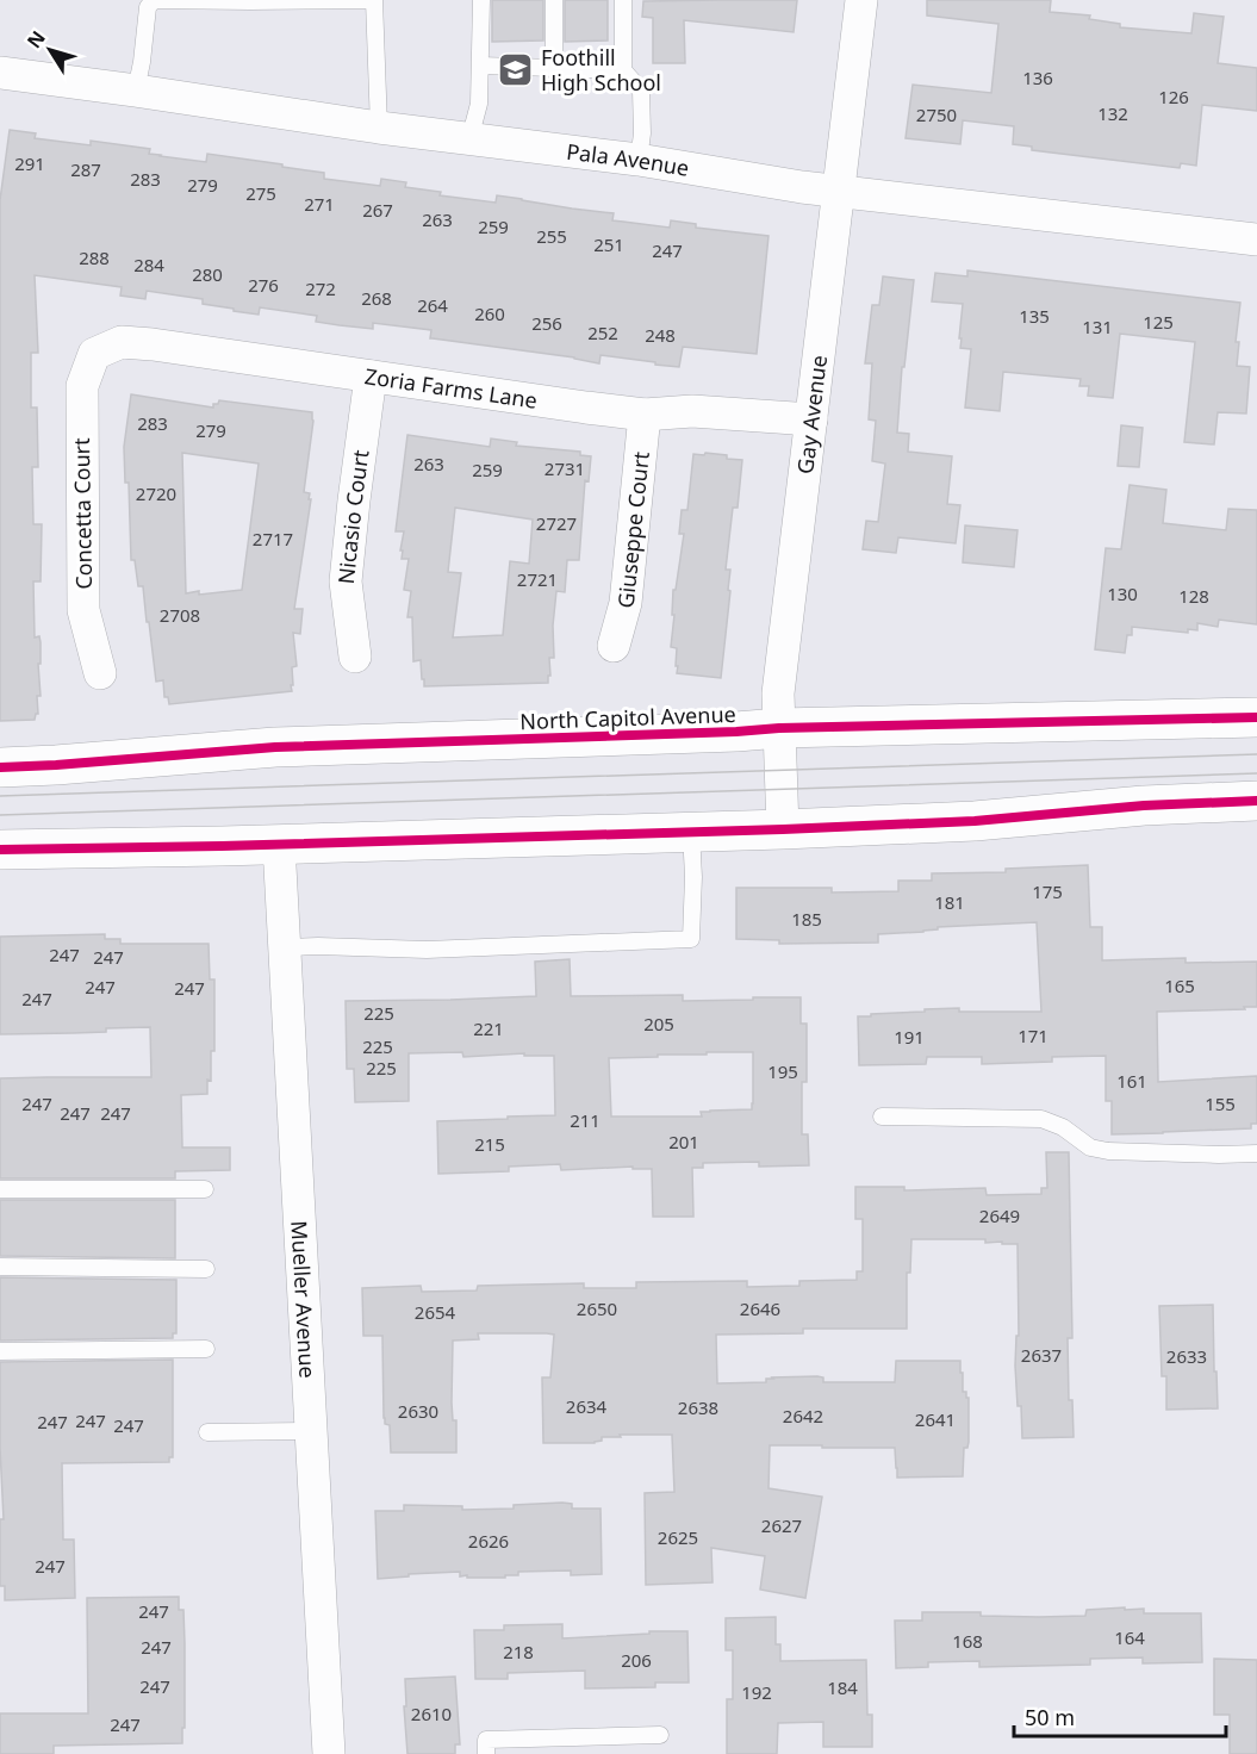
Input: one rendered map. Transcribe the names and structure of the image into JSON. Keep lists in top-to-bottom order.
{
  "streets": {
    "main road": ["North Capitol Avenue"],
    "street": [
      "Pala Avenue",
      "Zoria Farms Lane",
      "Gay Avenue",
      "Concetta Court",
      "Nicasio Court",
      "Giuseppe Court",
      "Mueller Avenue"
    ]
  },
  "crossings": [
    ["Pala Avenue", "Gay Avenue"],
    ["Zoria Farms Lane", "Gay Avenue"],
    ["Zoria Farms Lane", "Concetta Court"],
    ["Zoria Farms Lane", "Nicasio Court"],
    ["Zoria Farms Lane", "Giuseppe Court"],
    ["Gay Avenue", "North Capitol Avenue"]
  ],
  "places": {
    "school or university": ["Foothill High School"]
  },
  "house_numbers": [
    "136",
    "126",
    "132",
    "2750",
    "291",
    "287",
    "283",
    "279",
    "275",
    "271",
    "267",
    "263",
    "259",
    "255",
    "251",
    "247",
    "288",
    "284",
    "280",
    "276",
    "272",
    "268",
    "264",
    "260",
    "135",
    "125",
    "256",
    "131",
    "252",
    "248",
    "283",
    "279",
    "263",
    "2731",
    "259",
    "2720",
    "2727",
    "2717",
    "2721",
    "130",
    "128",
    "2708",
    "175",
    "181",
    "185",
    "247",
    "247",
    "165",
    "247",
    "247",
    "247",
    "225",
    "205",
    "221",
    "171",
    "191",
    "225",
    "225",
    "195",
    "161",
    "247",
    "155",
    "247",
    "247",
    "211",
    "201",
    "215",
    "2649",
    "2650",
    "2646",
    "2654",
    "2637",
    "2633",
    "2634",
    "2638",
    "2630",
    "2642",
    "2641",
    "247",
    "247",
    "247",
    "2627",
    "2625",
    "2626",
    "247",
    "247",
    "164",
    "168",
    "247",
    "218",
    "206",
    "247",
    "184",
    "192",
    "2610",
    "247"
  ],
  "scale_bar": "50 m",
  "north": "top left"
}
